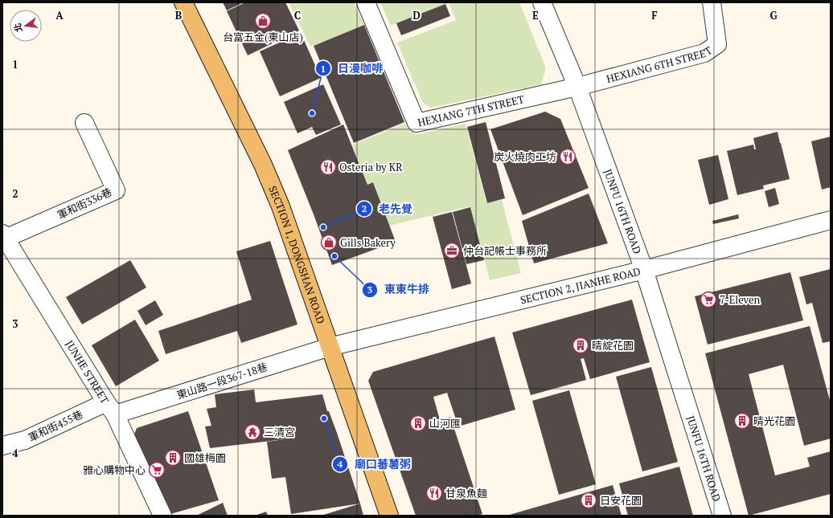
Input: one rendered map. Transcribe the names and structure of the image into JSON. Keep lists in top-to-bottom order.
{
  "streets": {
    "main road": ["SECTION 1, DONGSHAN ROAD"],
    "street": [
      "HEXIANG 6TH STREET",
      "HEXIANG 7TH STREET",
      "軍和街336巷",
      "JUNFU 16TH ROAD",
      "SECTION 2, JIANHE ROAD",
      "JUNHE STREET",
      "東山路一段367-18巷",
      "軍和街455巷"
    ]
  },
  "crossings": [
    ["HEXIANG 6TH STREET", "HEXIANG 7TH STREET"],
    ["HEXIANG 6TH STREET", "JUNFU 16TH ROAD"],
    ["HEXIANG 7TH STREET", "JUNFU 16TH ROAD"],
    ["軍和街336巷", "JUNHE STREET"],
    ["JUNFU 16TH ROAD", "SECTION 2, JIANHE ROAD"],
    ["SECTION 1, DONGSHAN ROAD", "SECTION 2, JIANHE ROAD"],
    ["SECTION 1, DONGSHAN ROAD", "東山路一段367-18巷"],
    ["SECTION 2, JIANHE ROAD", "東山路一段367-18巷"],
    ["JUNHE STREET", "東山路一段367-18巷"],
    ["JUNHE STREET", "軍和街455巷"],
    ["東山路一段367-18巷", "軍和街455巷"]
  ],
  "places": {
    "shop": ["台富五金(東山店)", "Gills Bakery"],
    "other": [
      "日漫咖啡",
      "老先覺",
      "東東牛排",
      "廟口蕃薯粥"
    ],
    "restaurant": ["炭火燒肉工坊", "Osteria by KR", "甘泉魚麵"],
    "office": ["仲台記帳士事務所"],
    "supermarket": ["7-Eleven", "雅心購物中心"],
    "building": [
      "晴綻花園",
      "晴光花園",
      "山河匯",
      "國雄梅園",
      "日安花園"
    ],
    "temple": ["三清宮"]
  },
  "north": "left",
  "grid": {
    "columns": [
      "A",
      "B",
      "C",
      "D",
      "E",
      "F",
      "G"
    ],
    "rows": [
      "1",
      "2",
      "3",
      "4"
    ]
  }
}
